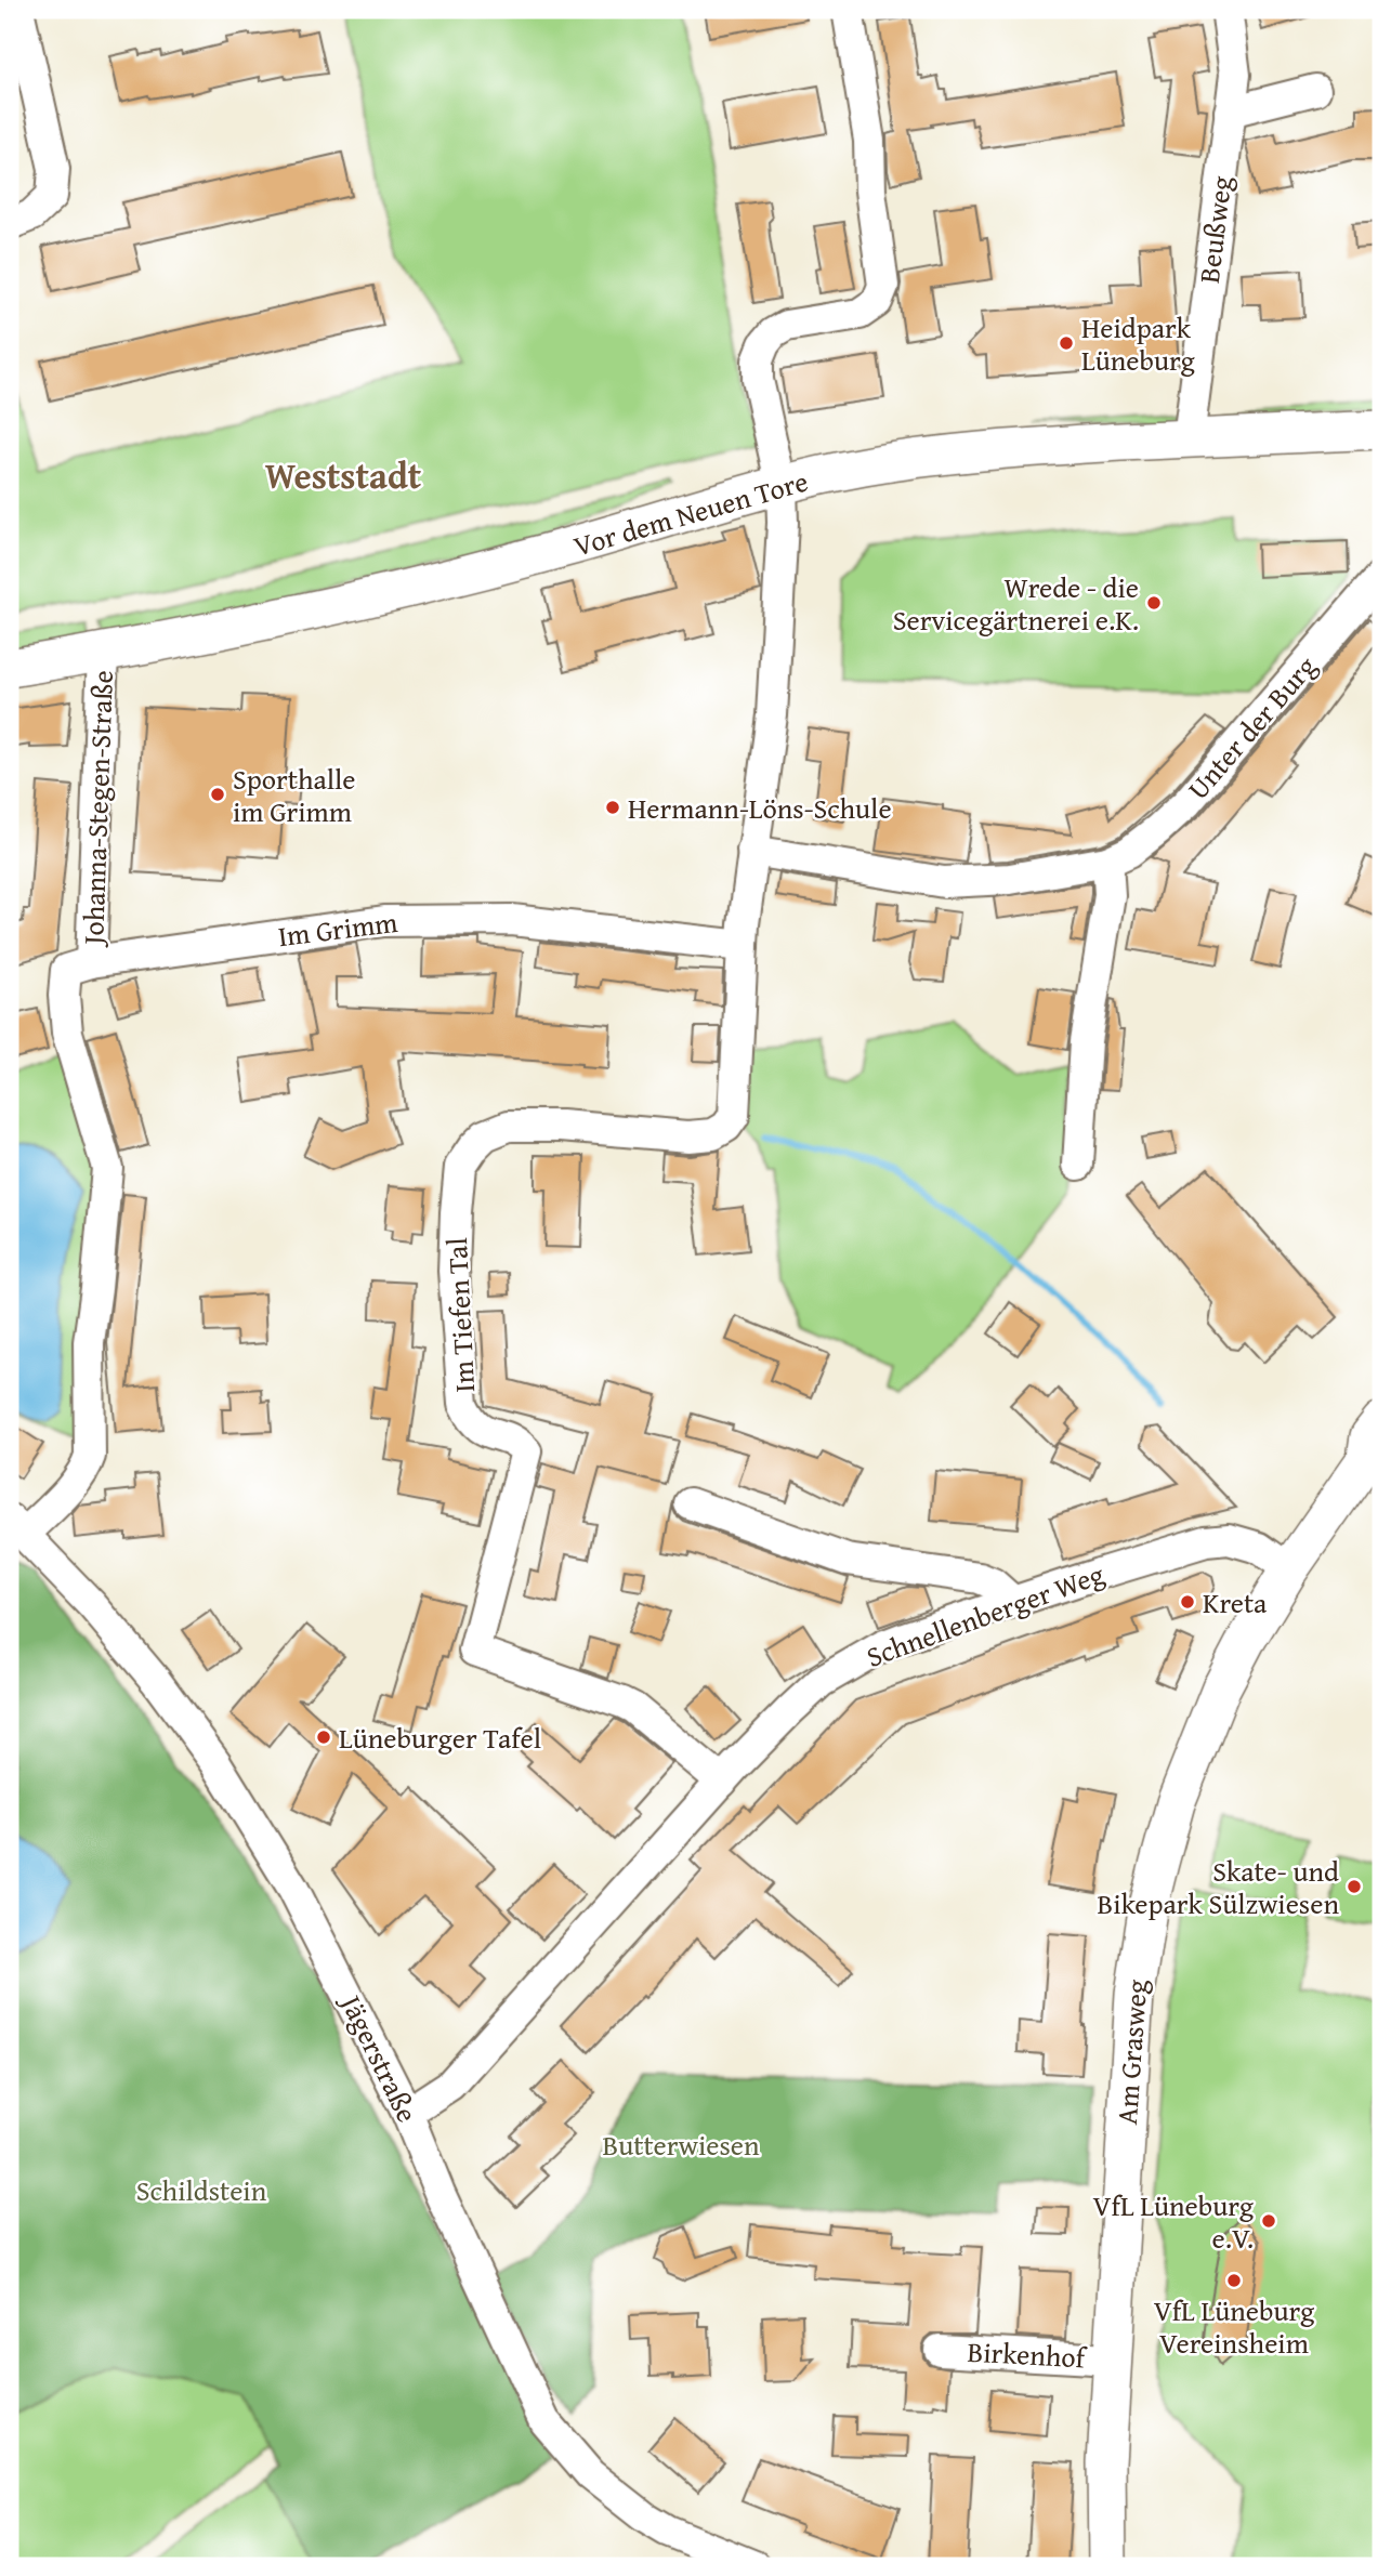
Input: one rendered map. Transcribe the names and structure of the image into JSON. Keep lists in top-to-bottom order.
{
  "streets": {
    "main road": ["Vor dem Neuen Tore", "Am Grasweg"],
    "street": [
      "Beußweg",
      "Unter der Burg",
      "Johanna-Stegen-Straße",
      "Im Grimm",
      "Im Tiefen Tal",
      "Schnellenberger Weg",
      "Jägerstraße",
      "Birkenhof"
    ]
  },
  "crossings": [
    ["Beußweg", "Vor dem Neuen Tore"],
    ["Vor dem Neuen Tore", "Johanna-Stegen-Straße"],
    ["Johanna-Stegen-Straße", "Im Grimm"],
    ["Im Grimm", "Im Tiefen Tal"],
    ["Im Grimm", "Jägerstraße"],
    ["Im Tiefen Tal", "Schnellenberger Weg"],
    ["Schnellenberger Weg", "Am Grasweg"],
    ["Schnellenberger Weg", "Jägerstraße"],
    ["Am Grasweg", "Birkenhof"]
  ],
  "districts": ["Weststadt"],
  "parks": ["Butterwiesen", "Schildstein"],
  "places": [
    "Heidpark Lüneburg",
    "Wrede - die Servicegärtnerei e.K.",
    "Sporthalle im Grimm",
    "Hermann-Löns-Schule",
    "Kreta",
    "Lüneburger Tafel",
    "Skate- und Bikepark Sülzwiesen",
    "VfL Lüneburg e.V.",
    "VfL Lüneburg Vereinsheim"
  ]
}
